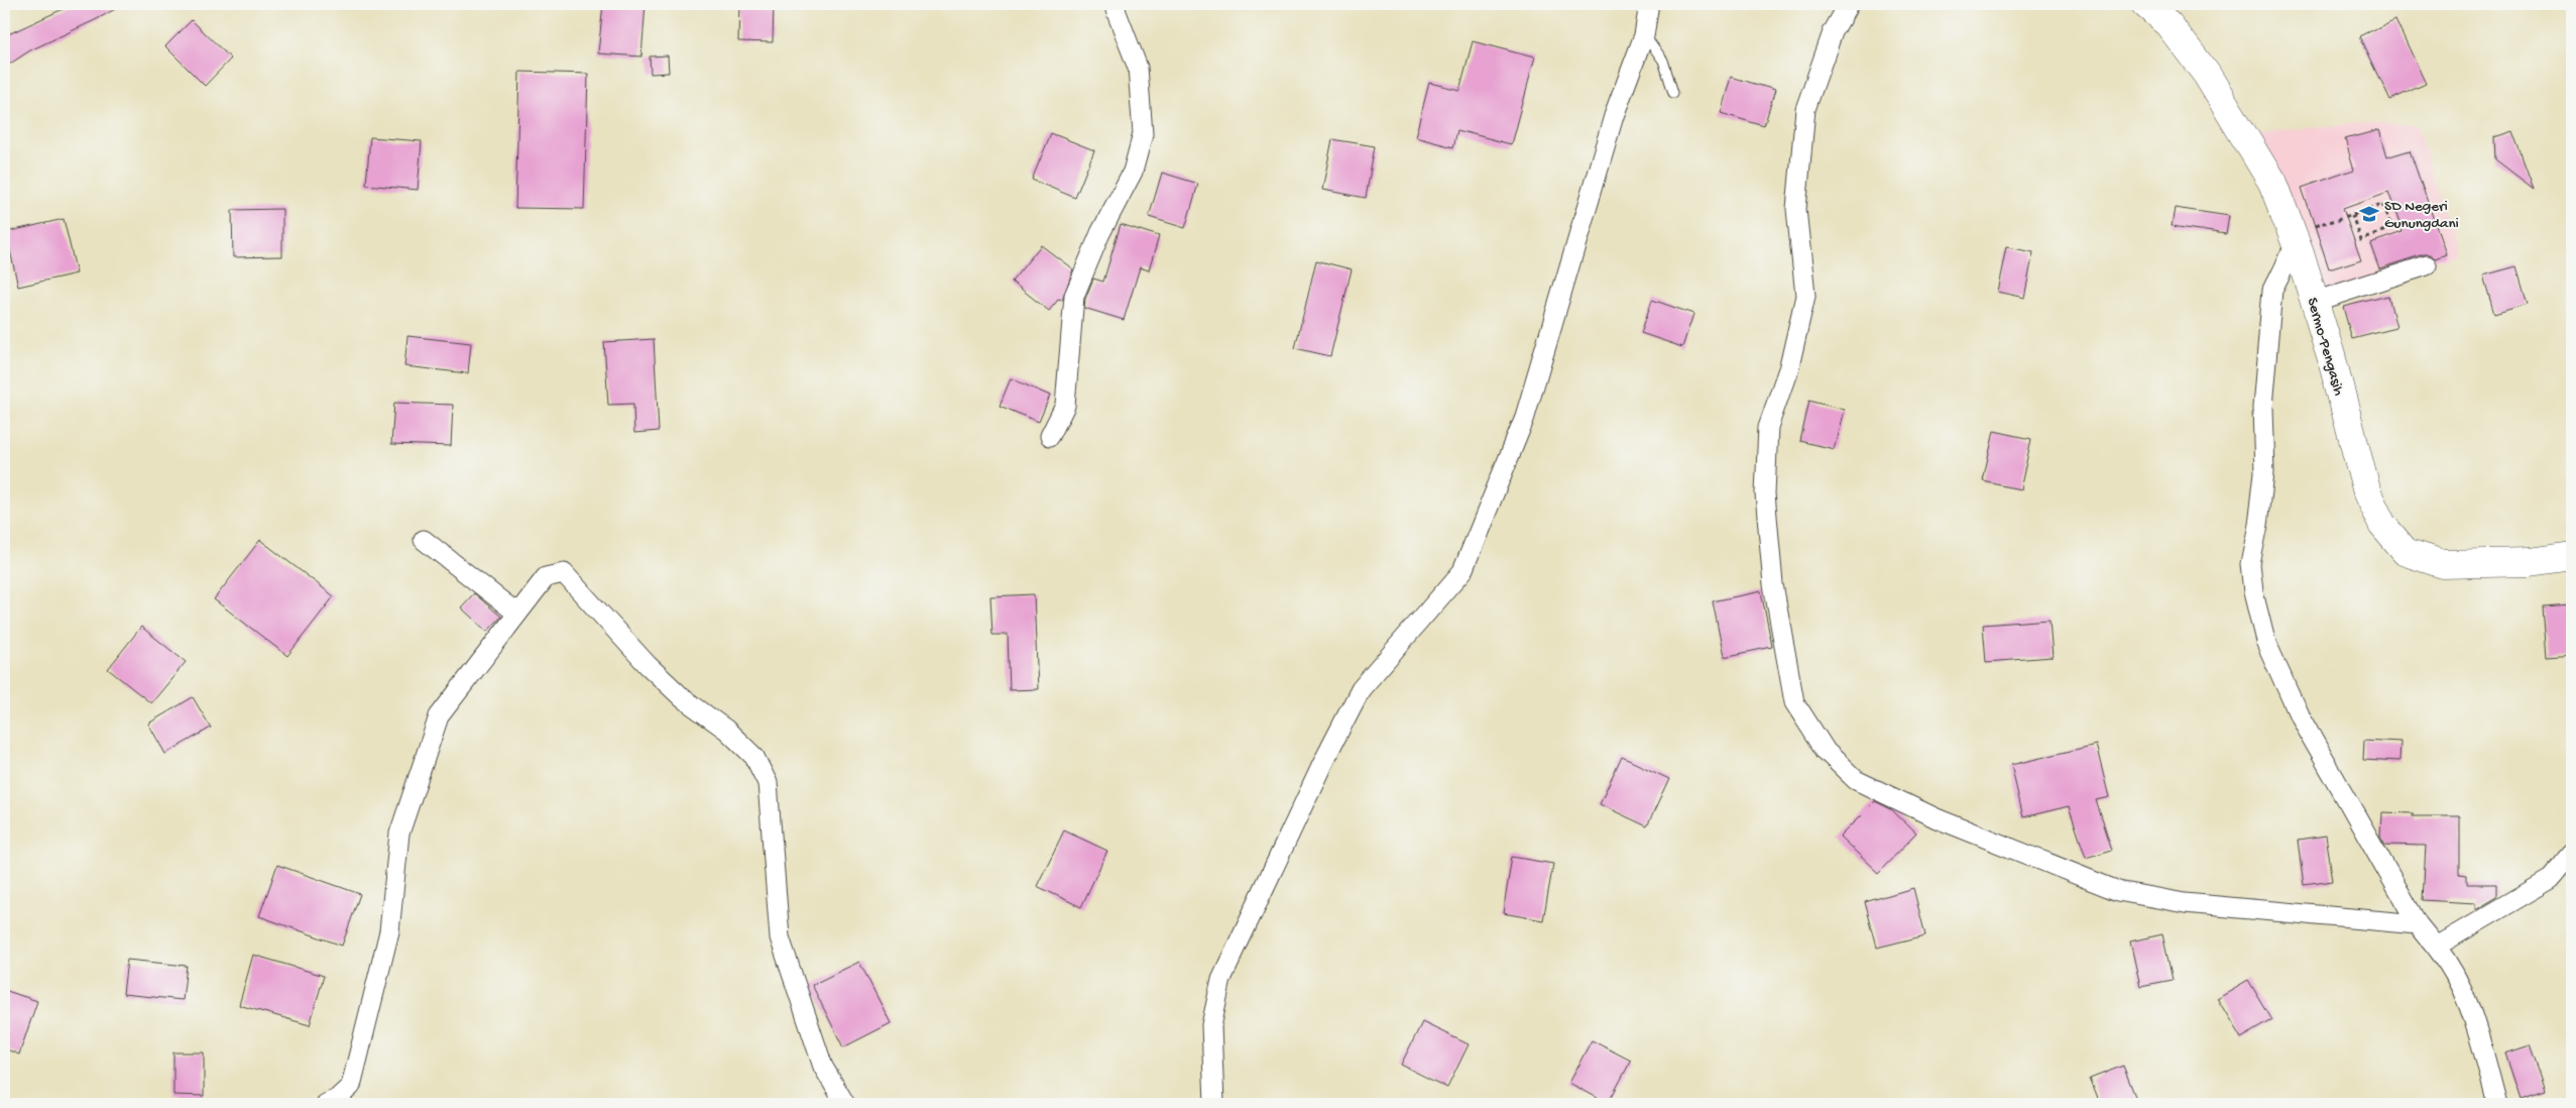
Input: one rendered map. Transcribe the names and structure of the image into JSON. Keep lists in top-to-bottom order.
{
  "streets": {
    "main road": ["Sermo-Pengasih"]
  },
  "places": {
    "school or university": ["SD Negeri Gunungdani"]
  }
}
